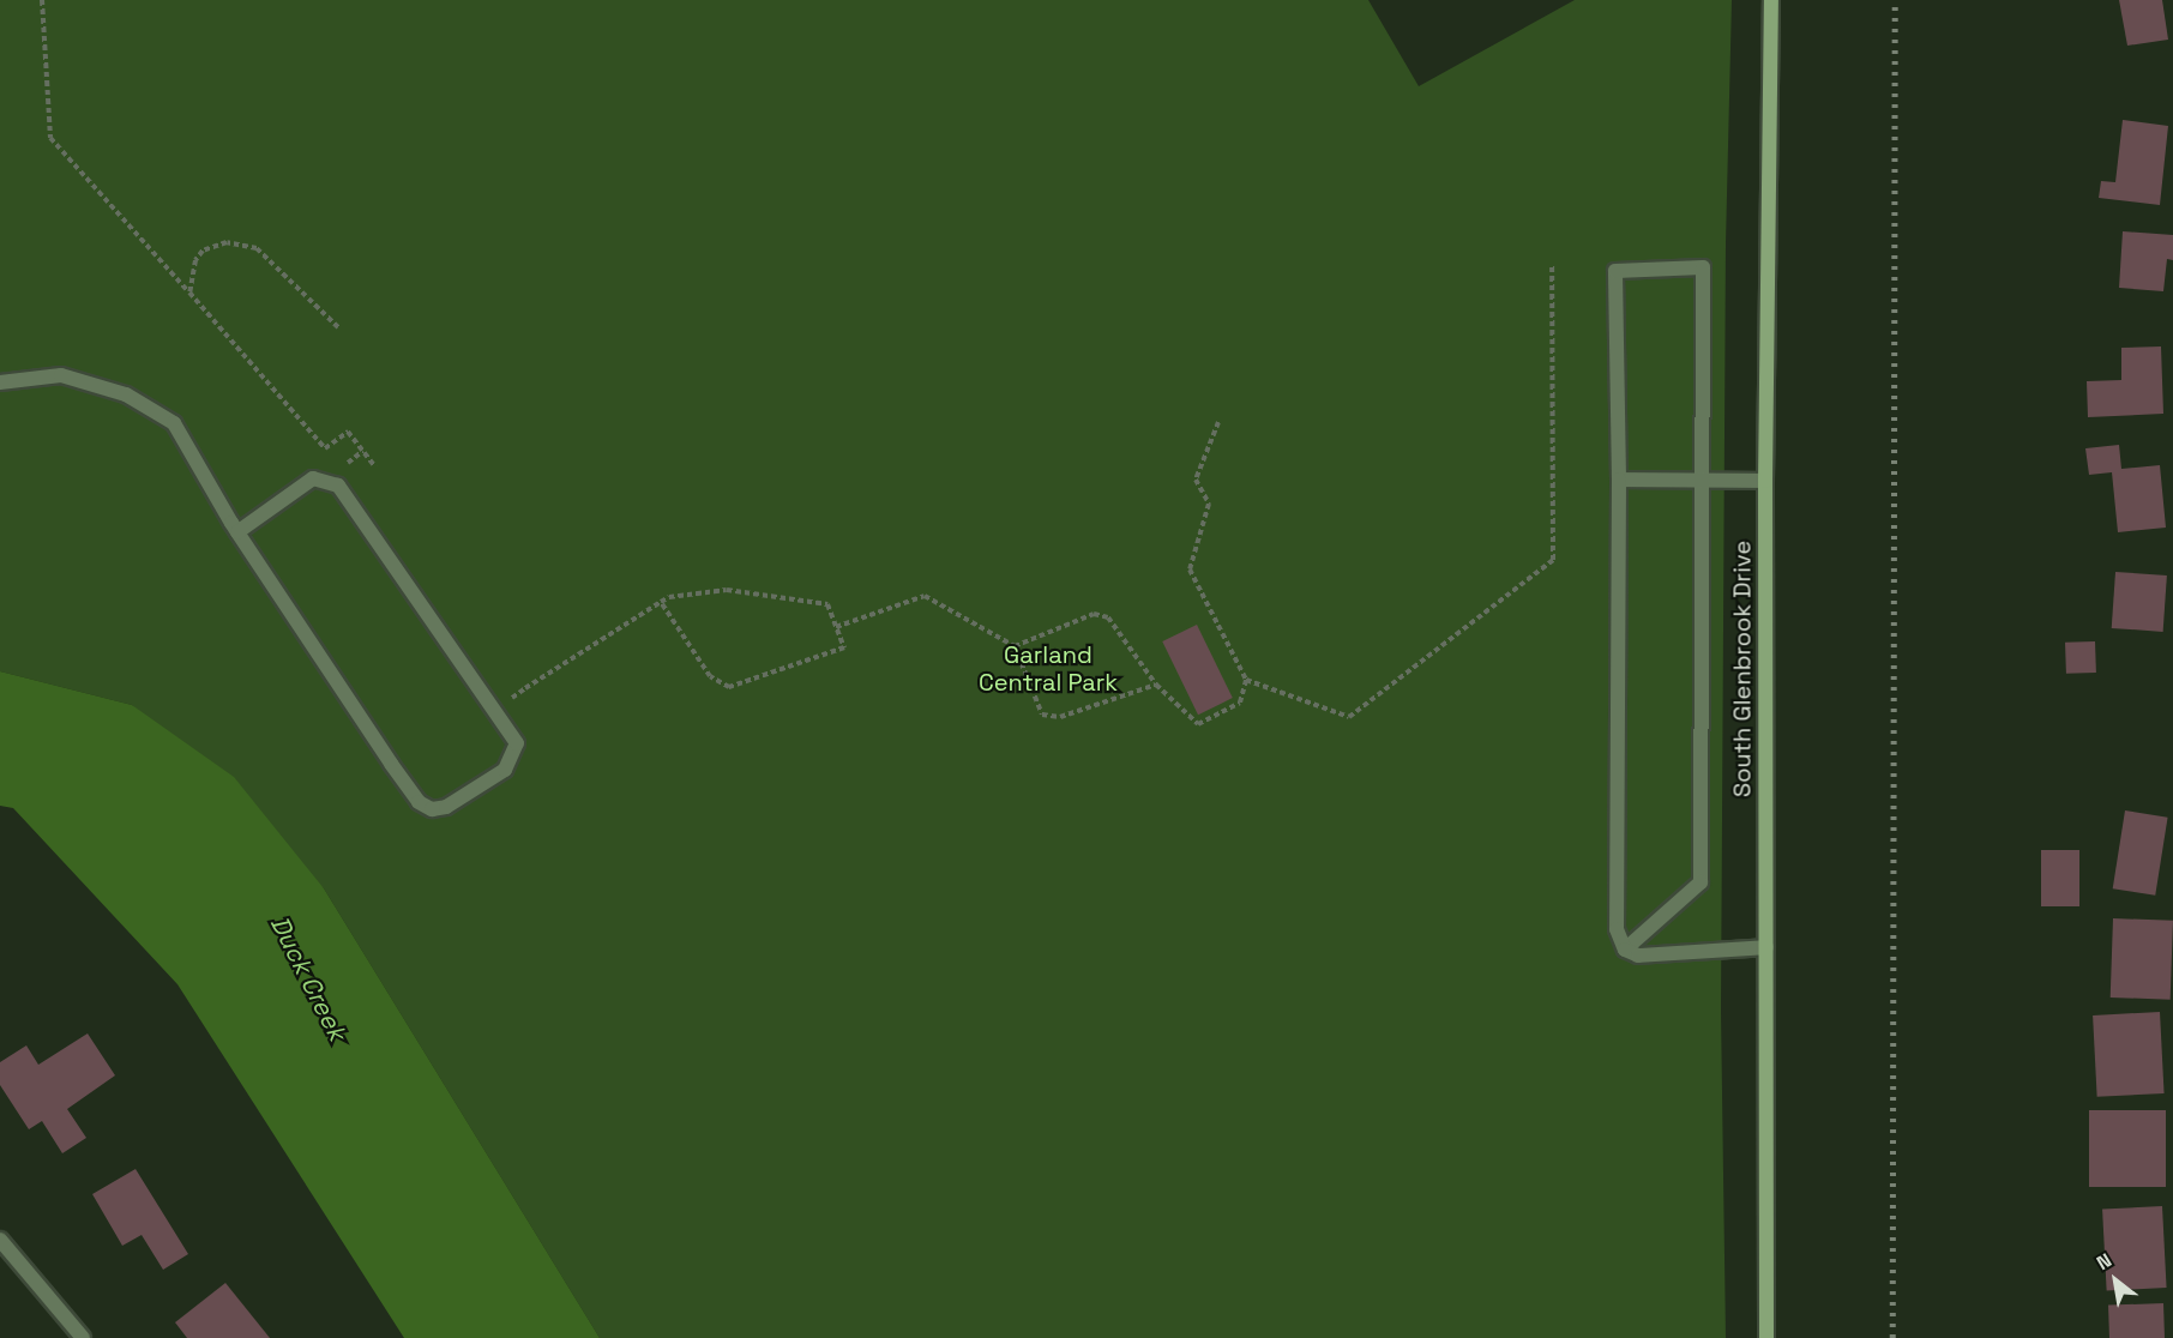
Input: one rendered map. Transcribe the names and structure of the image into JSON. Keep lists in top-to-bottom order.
{
  "streets": {
    "street": ["South Glenbrook Drive"]
  },
  "water": ["Duck Creek"],
  "parks": ["Garland Central Park"],
  "north": "top left"
}
